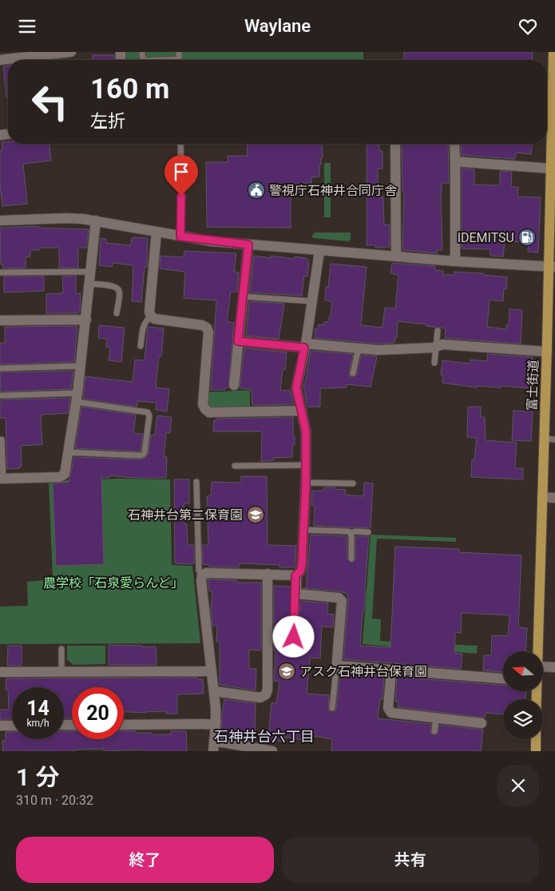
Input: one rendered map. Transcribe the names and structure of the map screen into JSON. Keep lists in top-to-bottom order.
{
  "streets": {
    "main road": ["富士街道"]
  },
  "districts": ["石神井台六丁目"],
  "parks": ["農学校「石泉愛らんど」"],
  "places": {
    "public building": ["警視庁石神井合同庁舎"],
    "fuel station": ["IDEMITSU"],
    "school or university": ["石神井台第二保育園", "アスク石神井台保育園"]
  },
  "north": "left",
  "page": {
    "header": "Waylane",
    "turn": ["160 m", "左折"],
    "speed": "14 km/h",
    "limit": "20",
    "heading": ["1 分", "310 m · 20:32"],
    "buttons": ["終了", "共有"]
  }
}
